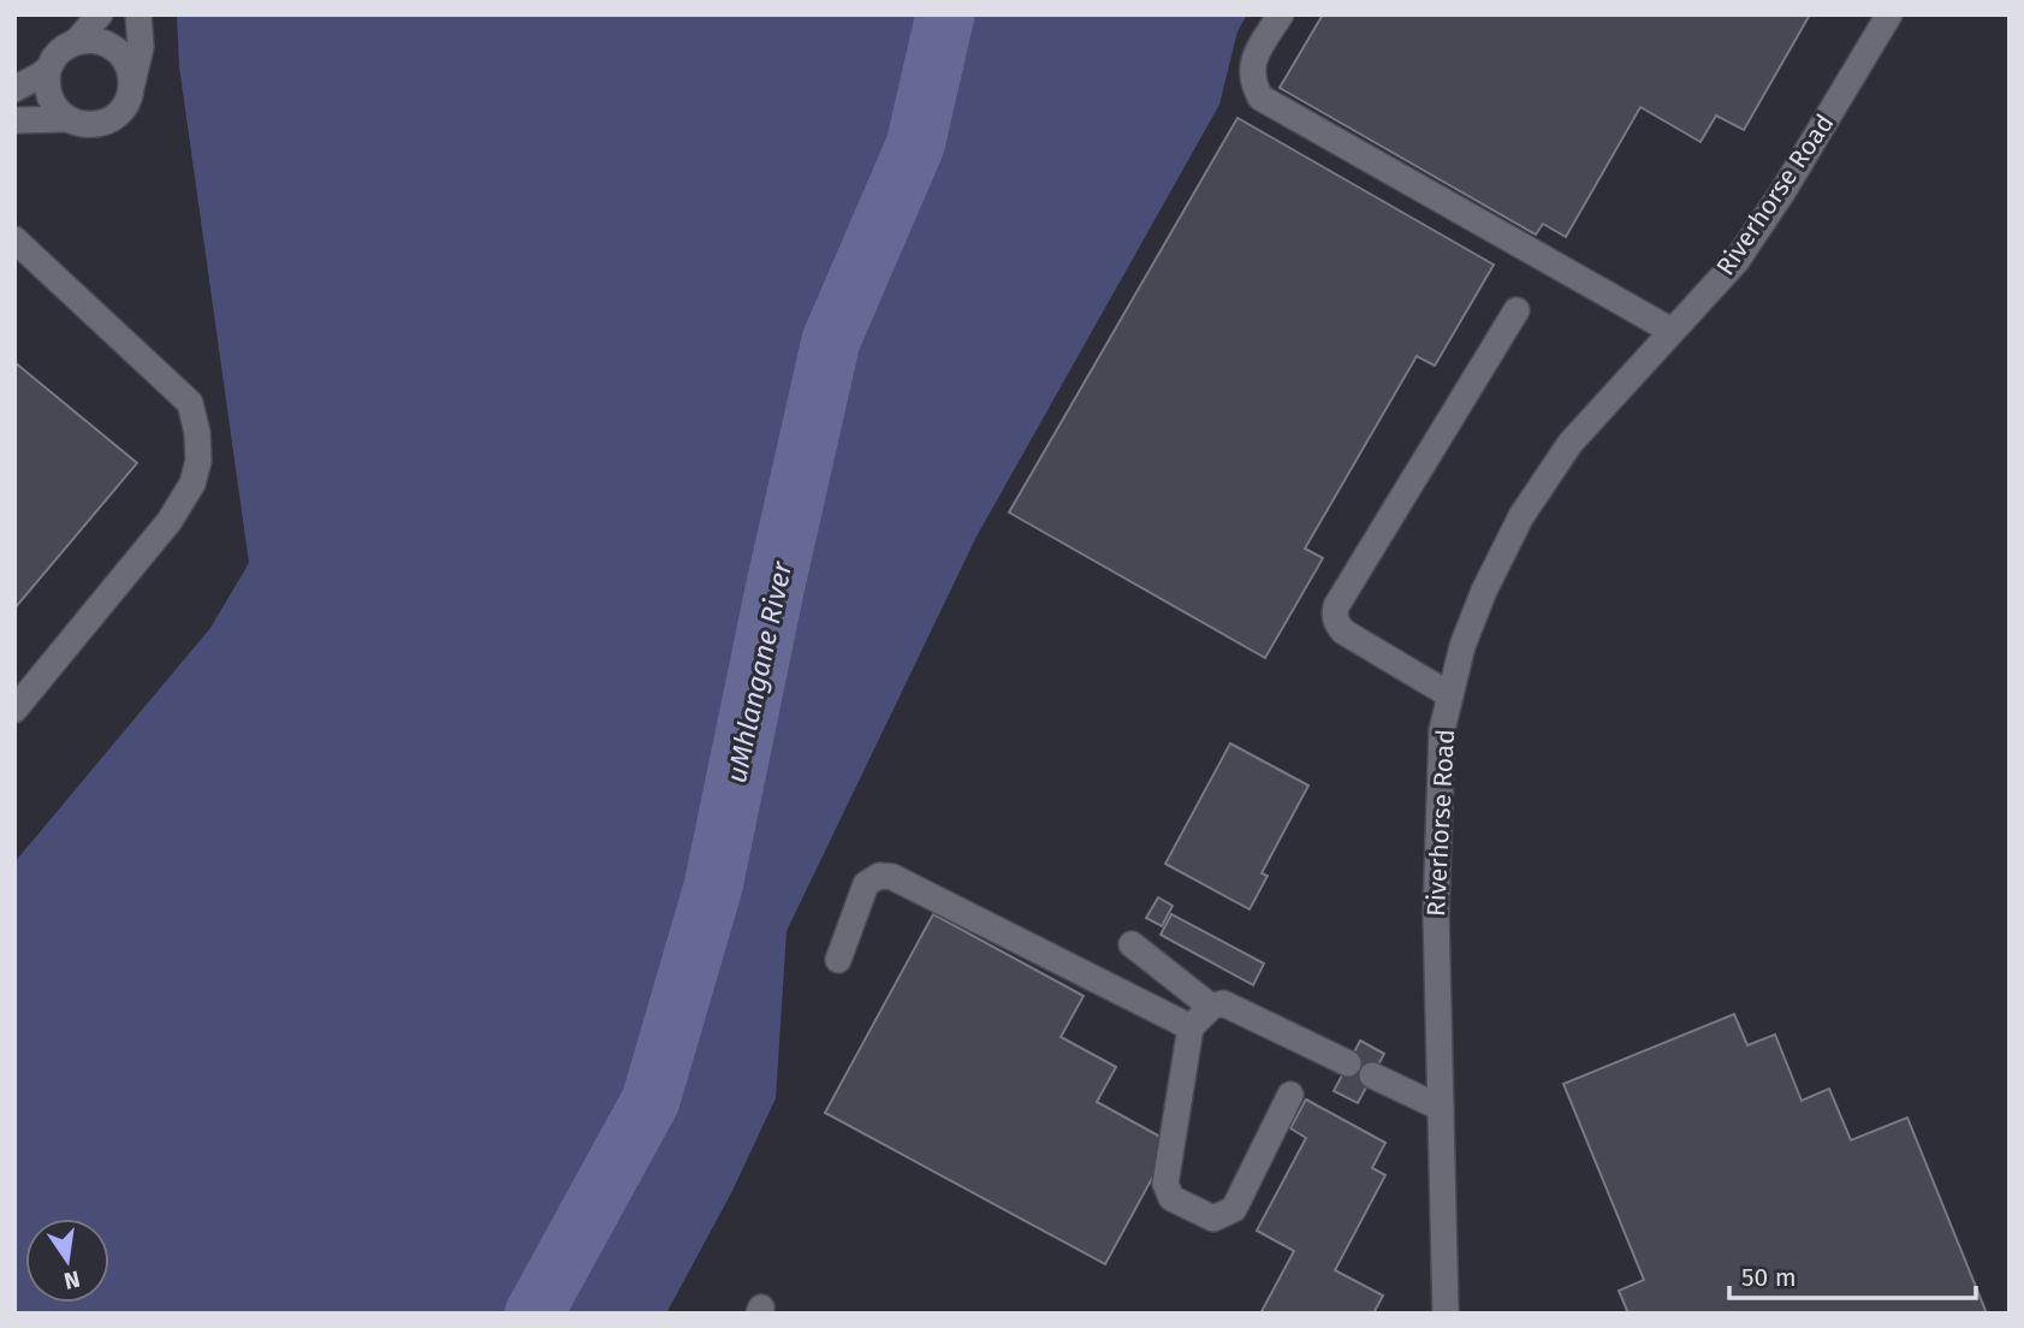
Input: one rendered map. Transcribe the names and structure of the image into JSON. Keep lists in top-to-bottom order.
{
  "streets": {
    "lane": ["Riverhorse Road"]
  },
  "water": ["uMhlangane River"],
  "scale_bar": "50 m",
  "north": "bottom"
}
